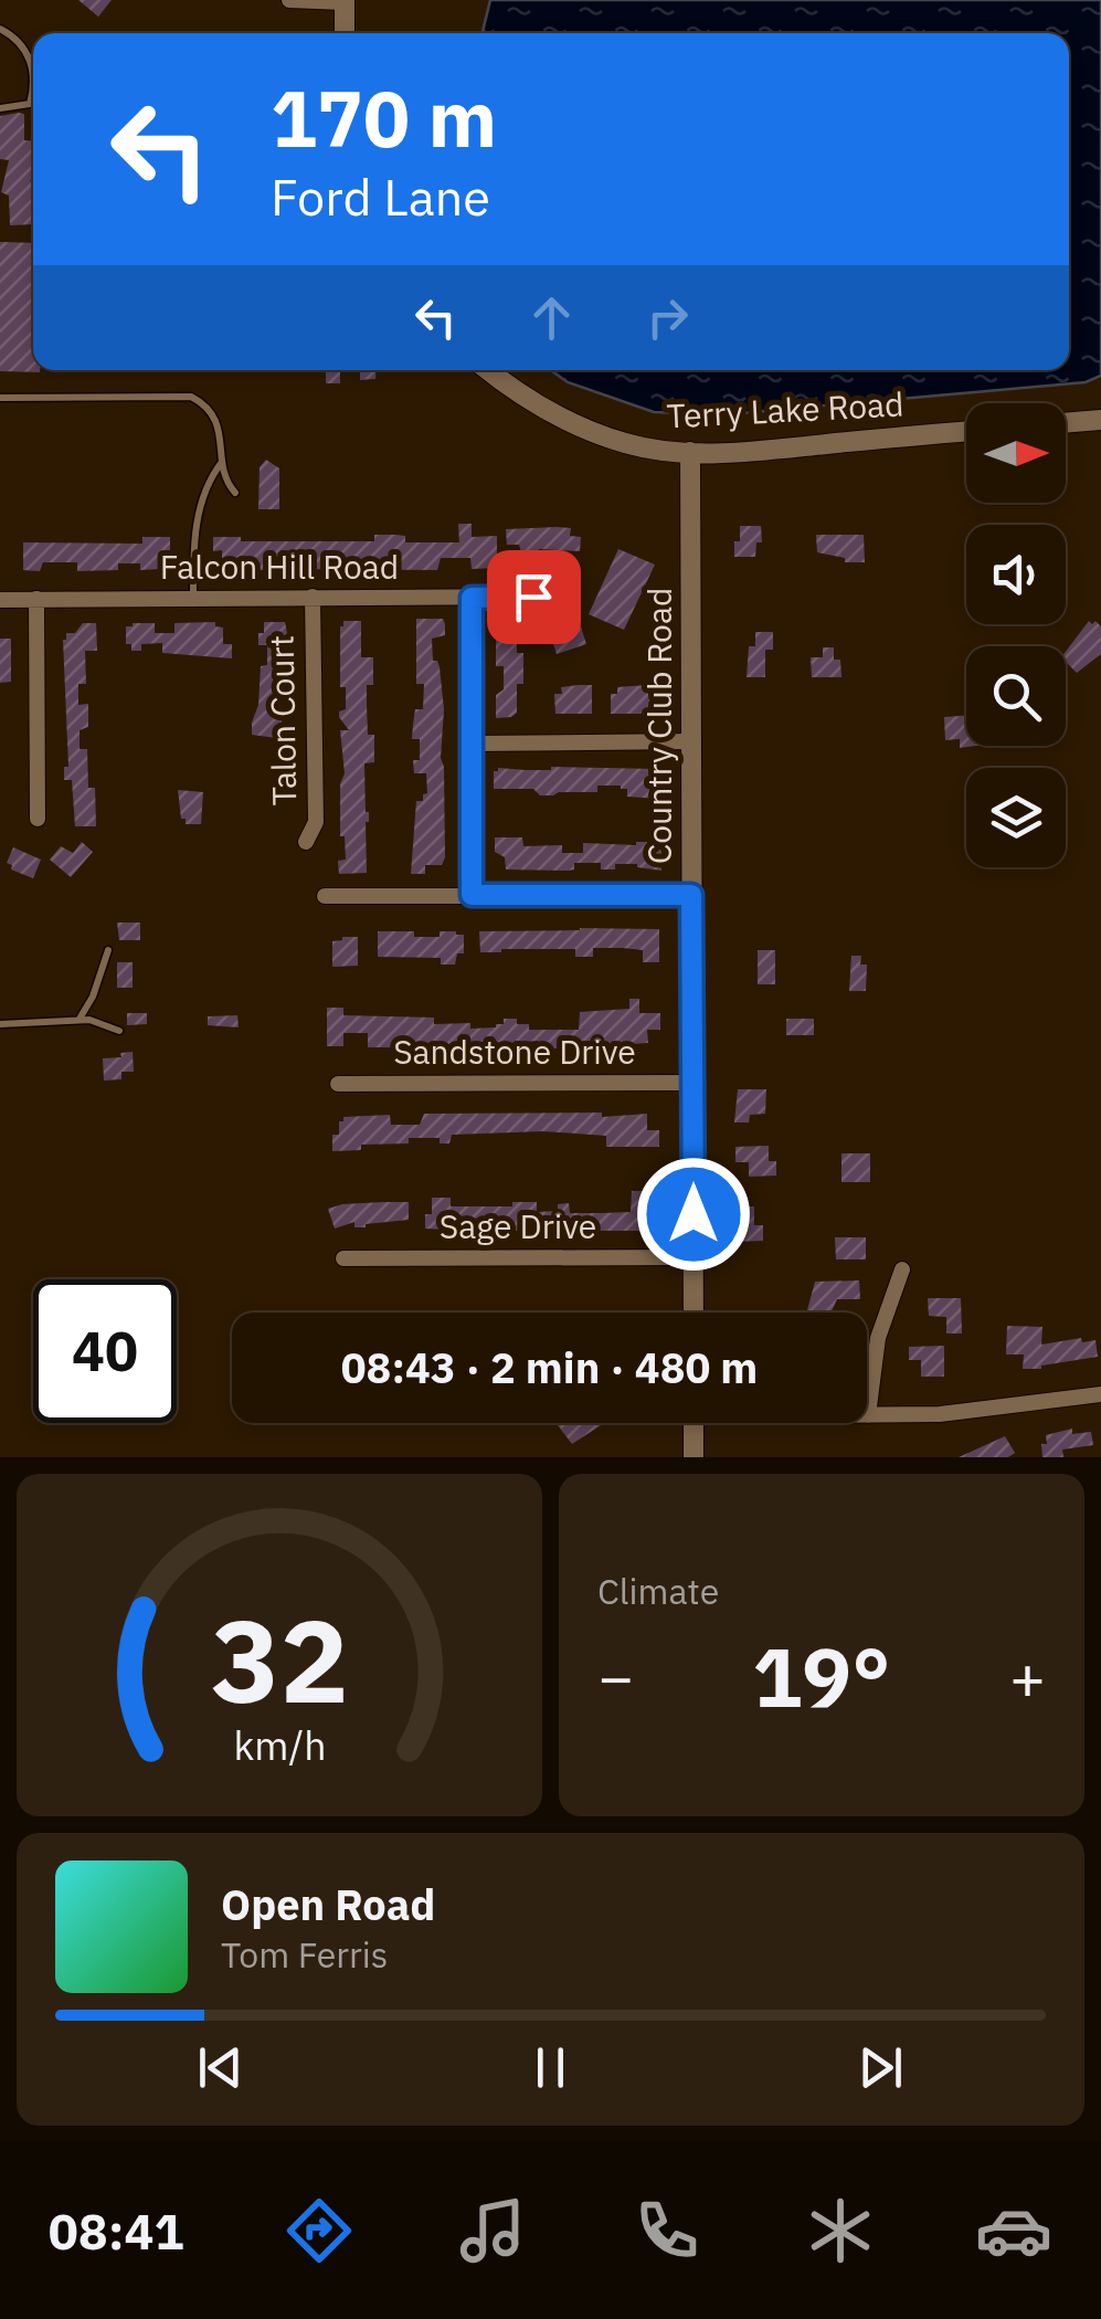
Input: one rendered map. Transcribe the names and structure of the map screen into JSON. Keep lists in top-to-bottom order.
{
  "streets": {
    "street": [
      "Terry Lake Road",
      "Falcon Hill Road",
      "Talon Court",
      "Country Club Road",
      "Sandstone Drive",
      "Sage Drive"
    ]
  },
  "crossings": [
    ["Terry Lake Road", "Country Club Road"],
    ["Falcon Hill Road", "Talon Court"],
    ["Country Club Road", "Sandstone Drive"],
    ["Country Club Road", "Sage Drive"]
  ],
  "north": "right",
  "page": {
    "turn": ["170 m", "Ford Lane"],
    "limit": "40",
    "trip": "08:43 · 2 min · 480 m",
    "tile": "Climate",
    "heat": ["−", "19°", "+"],
    "song": ["Open Road", "Tom Ferris"],
    "tabs": "08:41",
    "gauge": ["32", "km/h"]
  }
}
